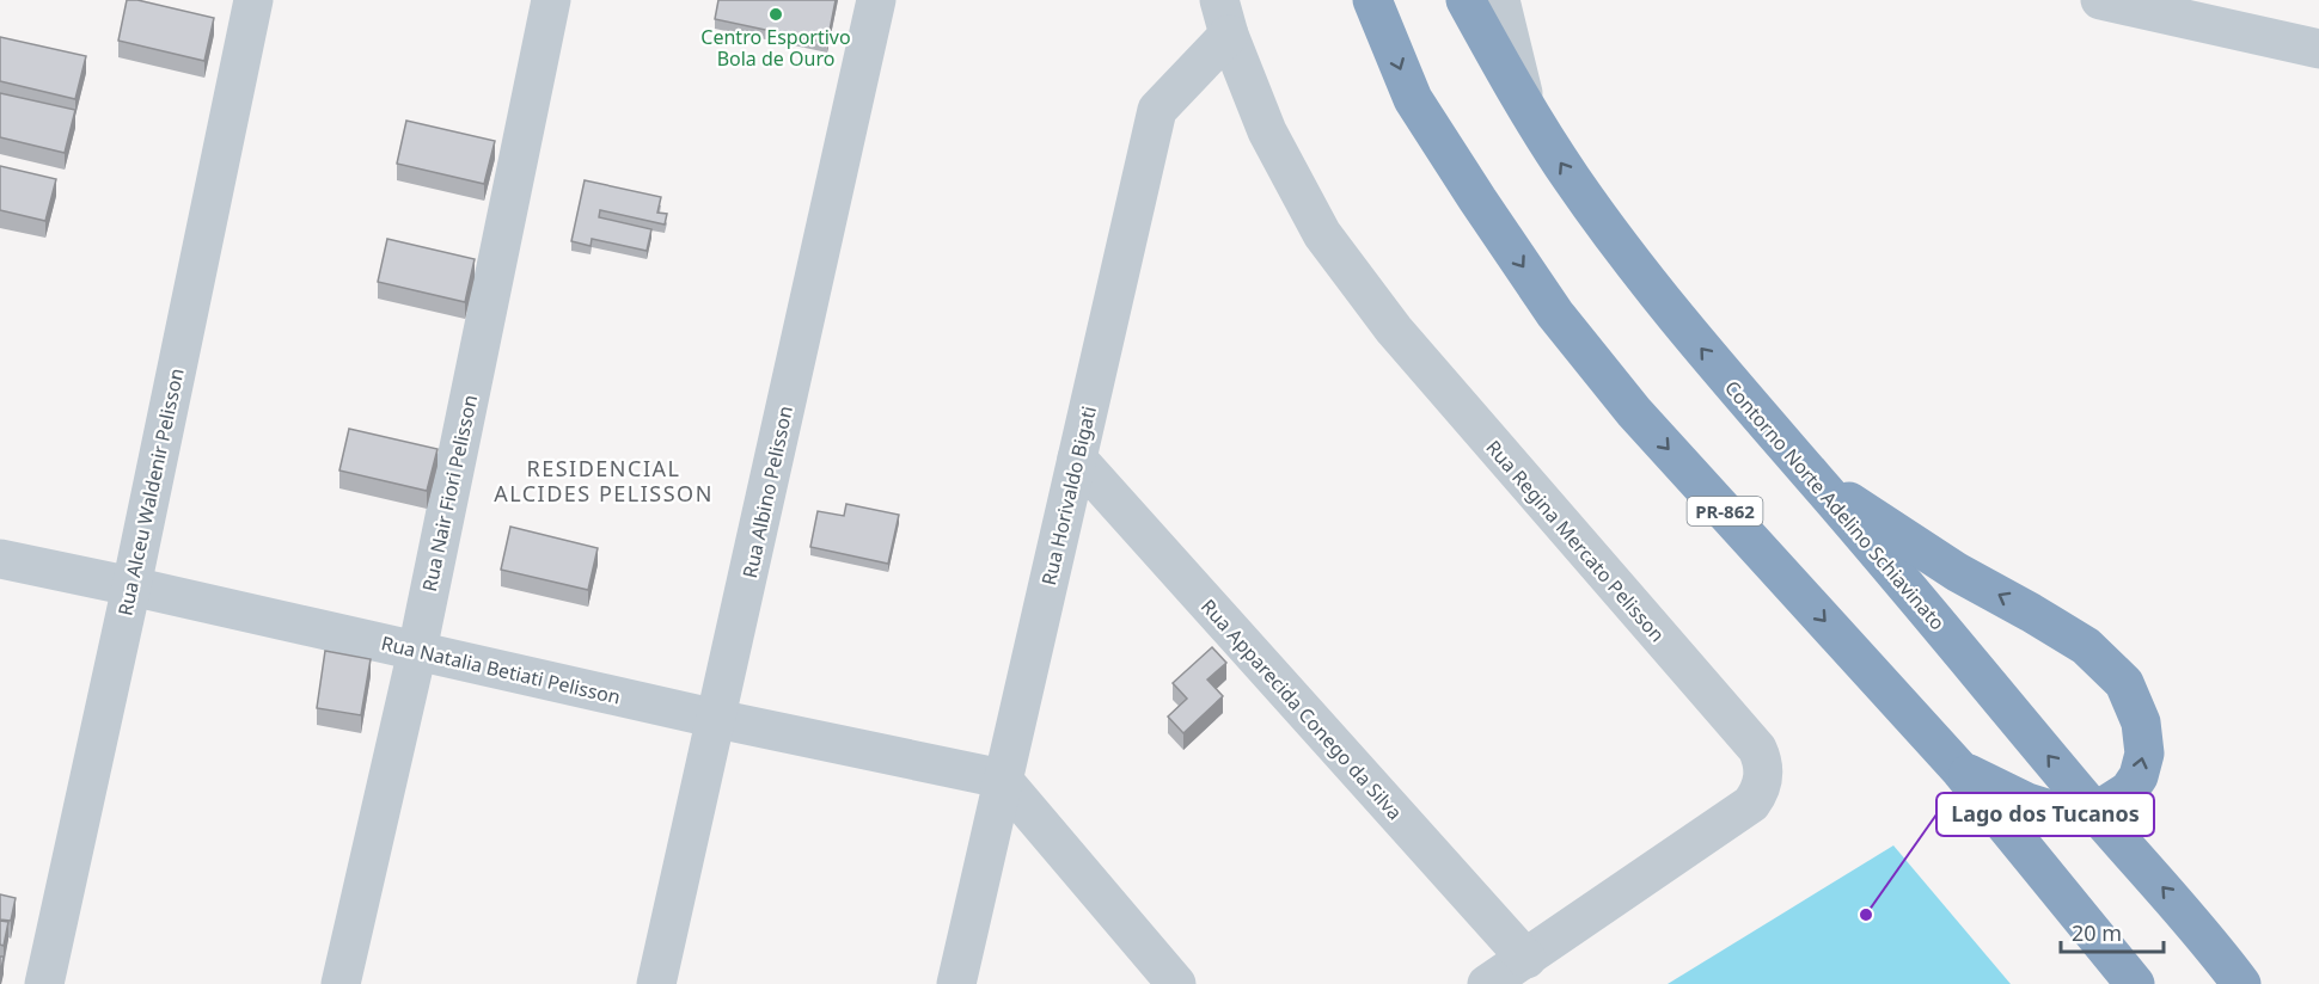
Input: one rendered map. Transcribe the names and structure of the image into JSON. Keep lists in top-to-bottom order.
{
  "streets": {
    "highway": ["Contorno Norte Adelino Schiavinato", "PR-862"],
    "street": [
      "Rua Alceu Waldenir Pelisson",
      "Rua Albino Pelisson",
      "Rua Nair Fiori Pelisson",
      "Rua Horivaldo Bigati",
      "Rua Regina Mercato Pelisson",
      "Rua Natalia Betiati Pelisson",
      "Rua Apparecida Conego da Silva"
    ]
  },
  "crossings": [
    ["Rua Alceu Waldenir Pelisson", "Rua Natalia Betiati Pelisson"],
    ["Rua Albino Pelisson", "Rua Natalia Betiati Pelisson"],
    ["Rua Nair Fiori Pelisson", "Rua Natalia Betiati Pelisson"],
    ["Rua Horivaldo Bigati", "Rua Regina Mercato Pelisson"],
    ["Rua Horivaldo Bigati", "Rua Natalia Betiati Pelisson"],
    ["Rua Horivaldo Bigati", "Rua Apparecida Conego da Silva"],
    ["Rua Regina Mercato Pelisson", "Rua Apparecida Conego da Silva"]
  ],
  "districts": ["RESIDENCIAL ALCIDES PELISSON"],
  "places": ["Centro Esportivo Bola de Ouro", "Lago dos Tucanos"],
  "scale_bar": "20 m"
}
